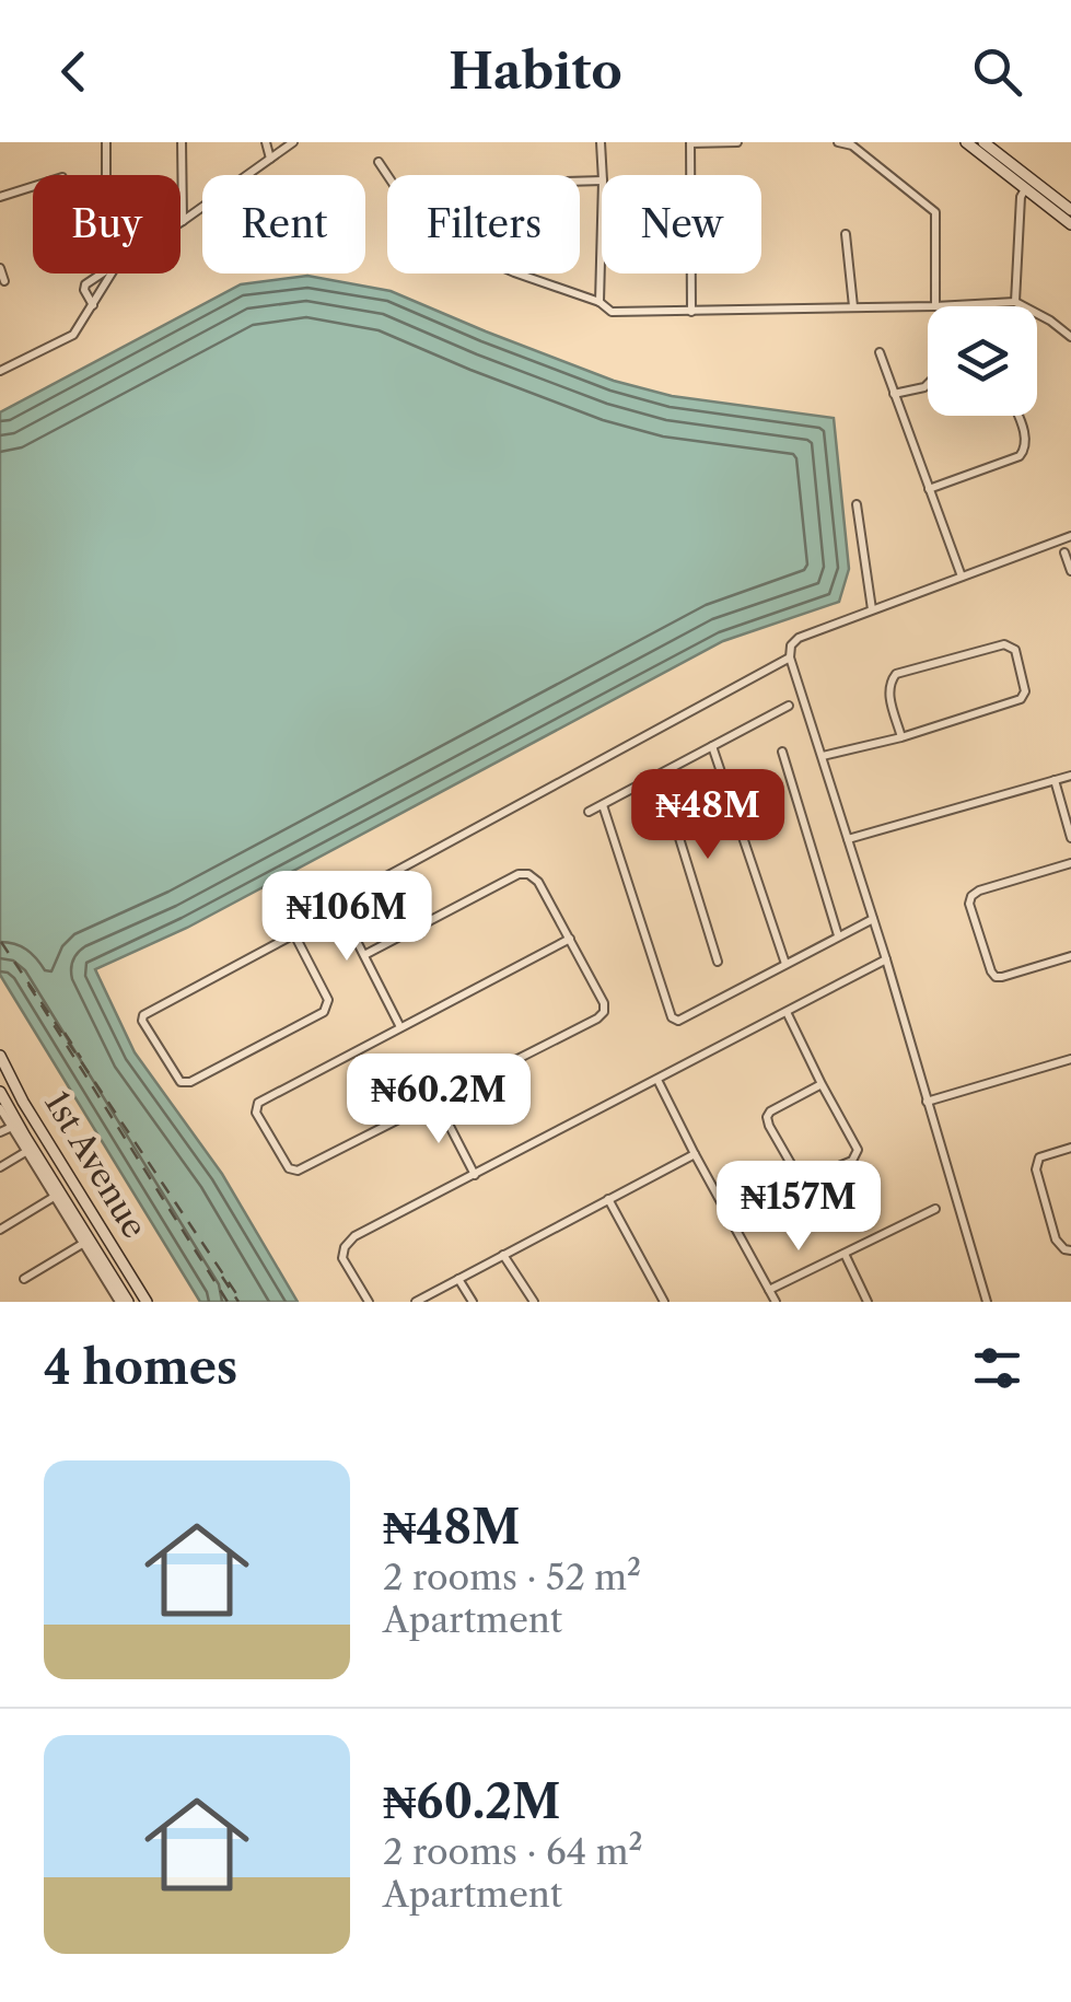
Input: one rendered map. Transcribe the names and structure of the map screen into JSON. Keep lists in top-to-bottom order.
{
  "streets": {
    "main road": ["1st Avenue"]
  },
  "page": {
    "header": "Habito",
    "chip": [
      "Buy",
      "Rent",
      "Filters",
      "New"
    ],
    "price": [
      "₦48M",
      "₦106M",
      "₦60.2M",
      "₦157M"
    ],
    "heading": "4 homes",
    "list": [
      {
        "name": "₦48M",
        "note": "2 rooms · 52 m² · Apartment"
      },
      {
        "name": "₦60.2M",
        "note": "2 rooms · 64 m² · Apartment"
      }
    ]
  }
}
